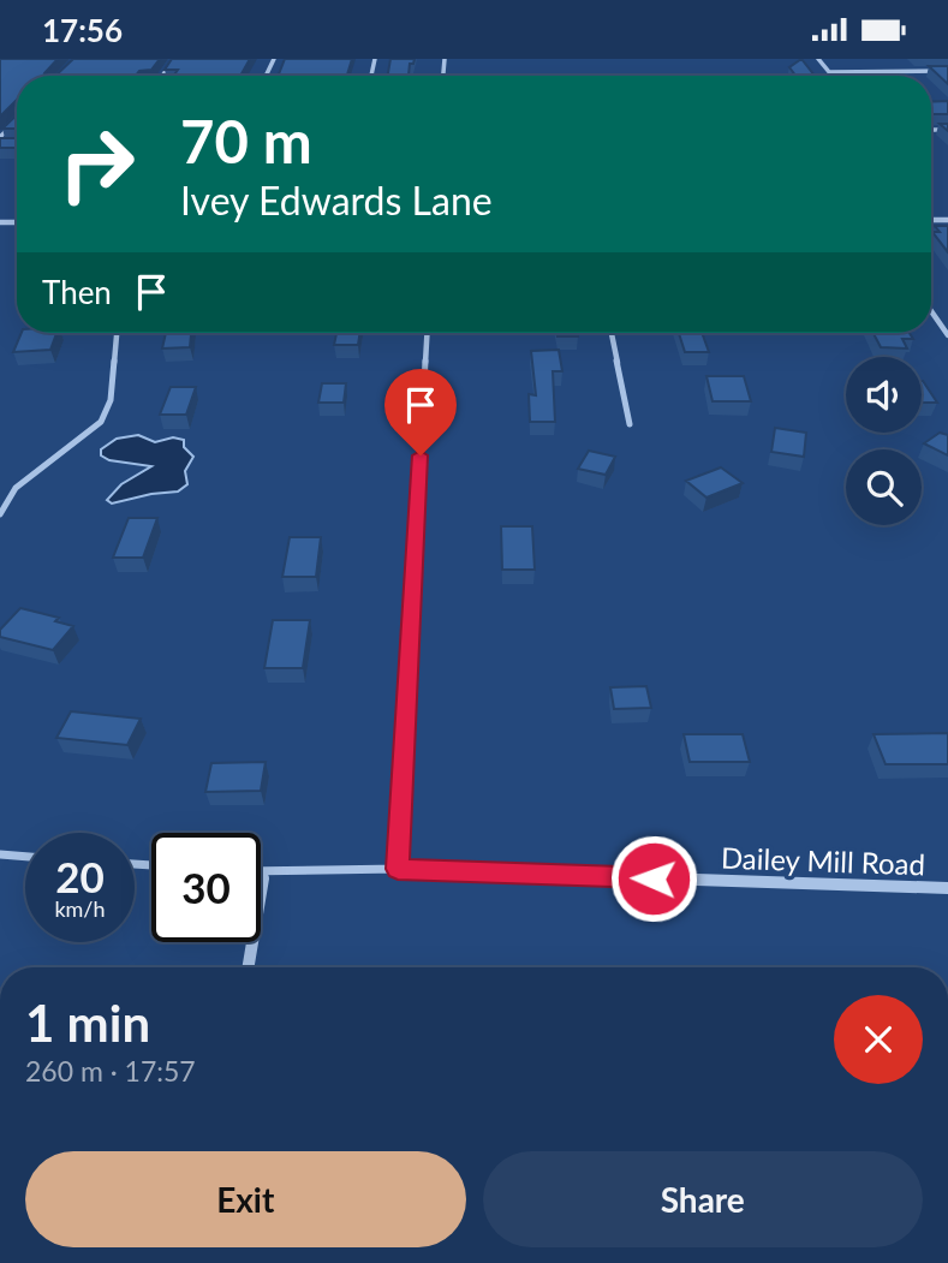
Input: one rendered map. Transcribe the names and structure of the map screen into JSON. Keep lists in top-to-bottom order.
{
  "streets": {
    "street": ["Dailey Mill Road"]
  },
  "page": {
    "status": "17:56",
    "turn": ["70 m", "Ivey Edwards Lane"],
    "then": "Then",
    "speed": "20 km/h",
    "limit": "30",
    "heading": ["1 min", "260 m · 17:57"],
    "buttons": ["Exit", "Share"]
  }
}
